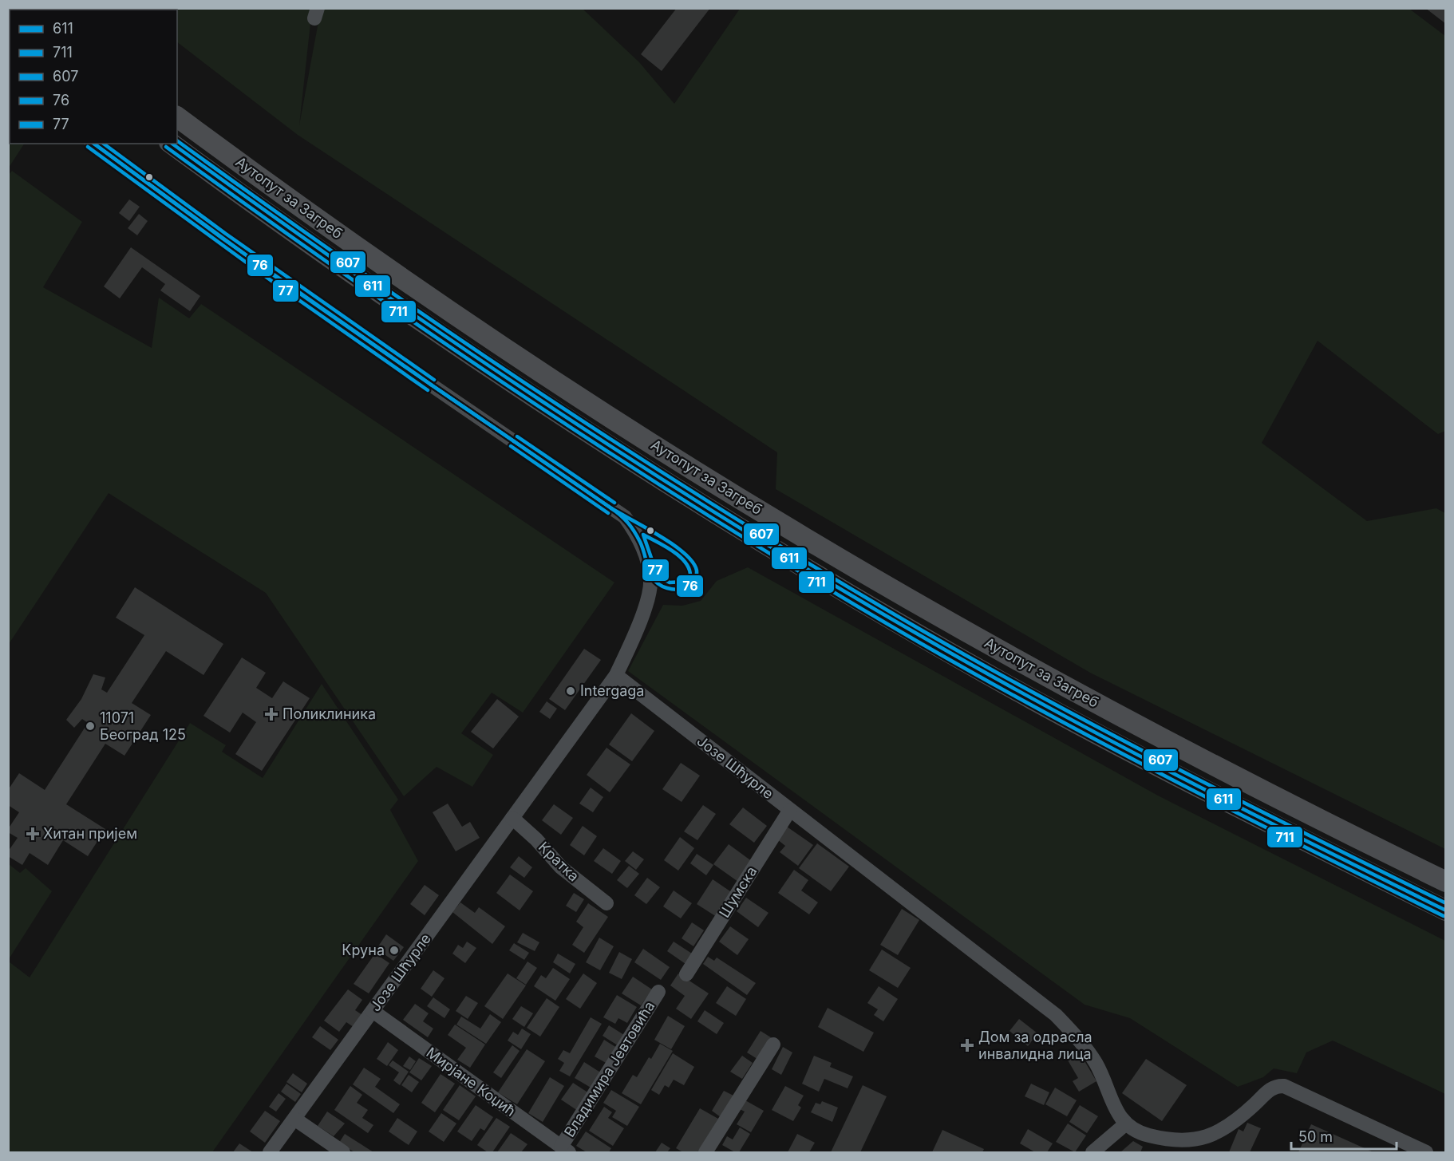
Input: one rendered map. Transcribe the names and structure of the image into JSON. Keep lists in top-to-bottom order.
{
  "streets": {
    "highway": ["Аутопут за Загреб"],
    "street": [
      "Јозе Шћурле",
      "Кратка",
      "Шумска",
      "Владимира Јевтовића",
      "Мирјане Коџић"
    ]
  },
  "crossings": [
    ["Јозе Шћурле", "Кратка"],
    ["Јозе Шћурле", "Шумска"],
    ["Јозе Шћурле", "Мирјане Коџић"],
    ["Владимира Јевтовића", "Мирјане Коџић"]
  ],
  "places": {
    "other": ["Intergaga", "11071 Београд 125", "Круна"],
    "health": ["Поликлиника", "Хитан пријем", "Дом за одрасла инвалидна лица"]
  },
  "lines": [
    "transit line 607",
    "transit line 611",
    "transit line 76",
    "transit line 77",
    "transit line 711"
  ],
  "legend": [
    "611",
    "711",
    "607",
    "76",
    "77"
  ],
  "scale_bar": "50 m"
}
